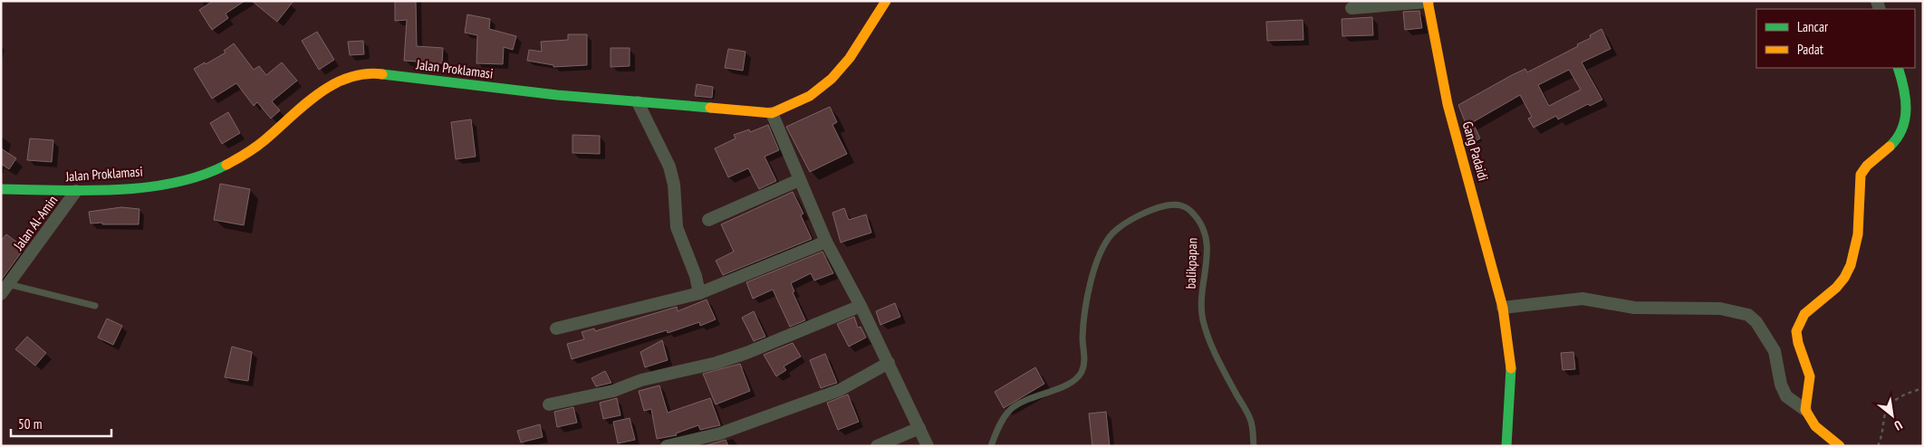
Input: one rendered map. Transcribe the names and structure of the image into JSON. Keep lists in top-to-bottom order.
{
  "streets": {
    "street": ["Jalan Proklamasi", "Gang Padaidi", "Jalan Al-Amin"],
    "lane": ["balikpapan"]
  },
  "crossings": [
    ["Jalan Proklamasi", "Jalan Al-Amin"]
  ],
  "legend": ["Lancar", "Padat"],
  "scale_bar": "50 m",
  "north": "bottom right"
}
